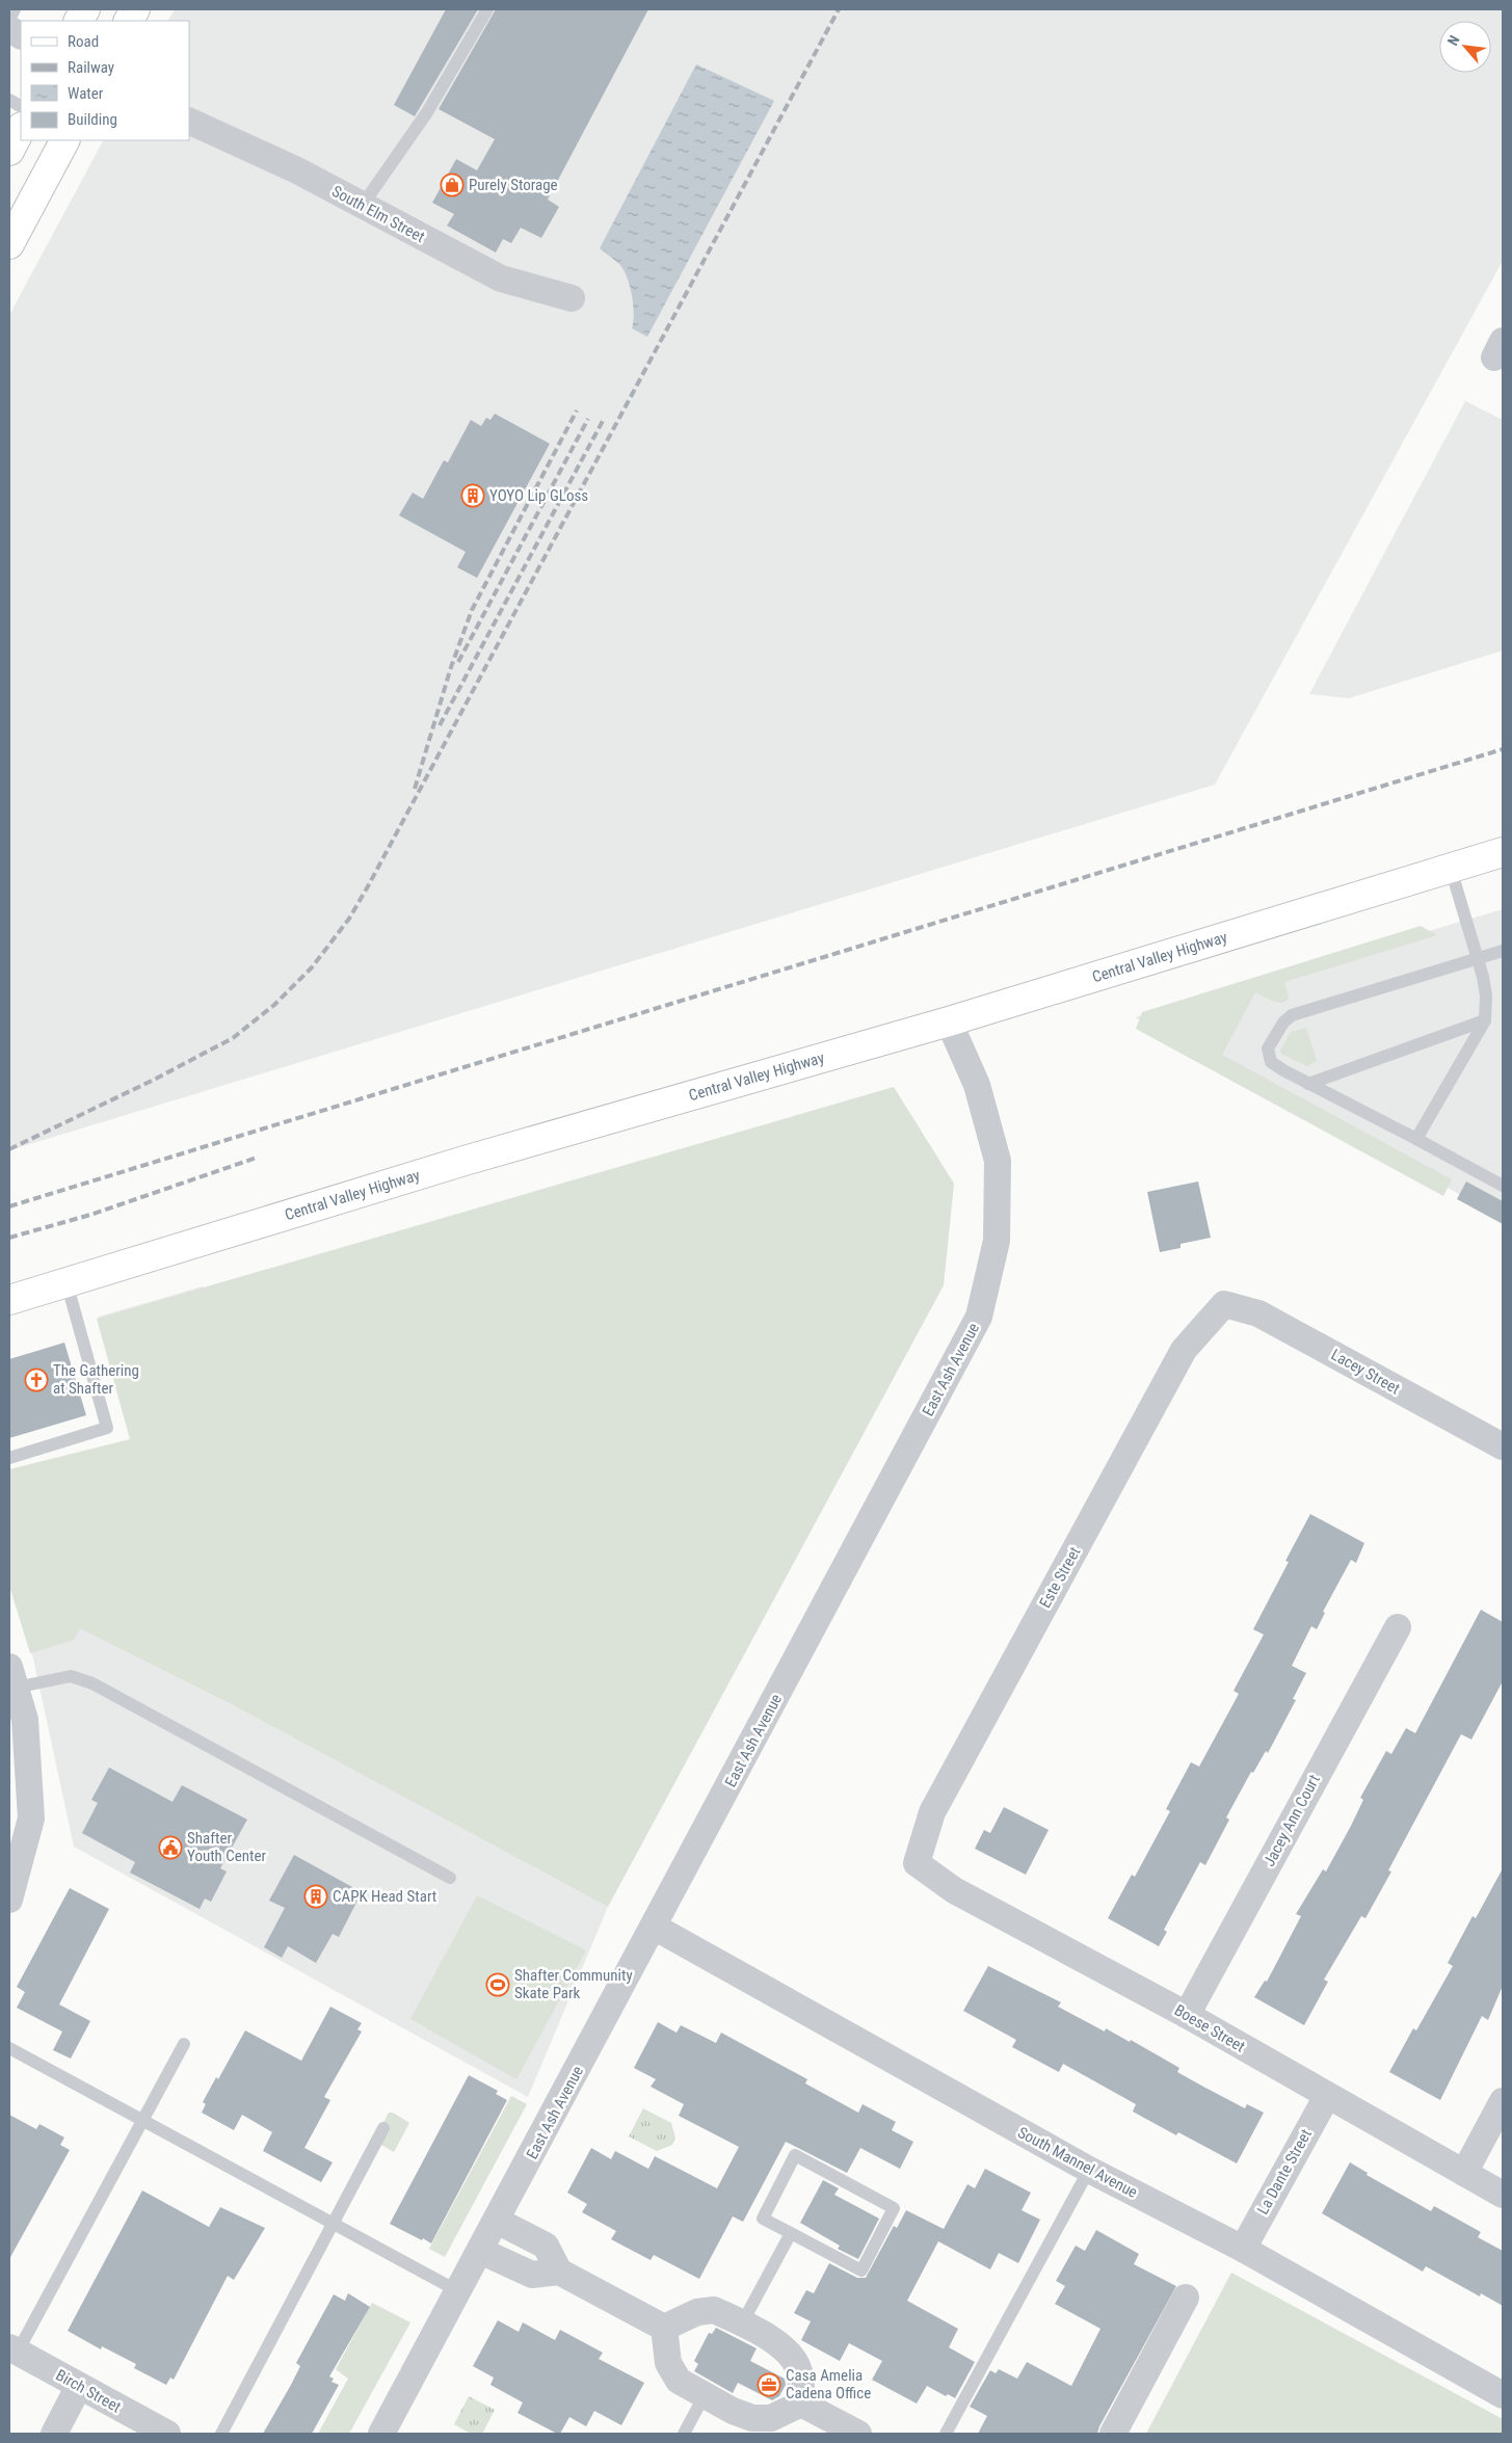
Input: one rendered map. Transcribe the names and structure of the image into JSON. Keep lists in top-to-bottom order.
{
  "streets": {
    "main road": ["Central Valley Highway"],
    "street": [
      "South Elm Street",
      "East Ash Avenue",
      "Lacey Street",
      "Este Street",
      "Jacey Ann Court",
      "Boese Street",
      "South Mannel Avenue",
      "La Dante Street",
      "Birch Street"
    ]
  },
  "crossings": [
    ["Central Valley Highway", "East Ash Avenue"],
    ["East Ash Avenue", "South Mannel Avenue"],
    ["Lacey Street", "Este Street"],
    ["Este Street", "Boese Street"],
    ["Jacey Ann Court", "Boese Street"],
    ["Boese Street", "La Dante Street"],
    ["South Mannel Avenue", "La Dante Street"]
  ],
  "places": {
    "shop": ["Purely Storage"],
    "building": ["YOYO Lip GLoss", "CAPK Head Start"],
    "church": ["The Gathering at Shafter"],
    "public building": ["Shafter Youth Center"],
    "sports": ["Shafter Community Skate Park"],
    "office": ["Casa Amelia Cadena Office"]
  },
  "legend": [
    "Road",
    "Railway",
    "Water",
    "Building"
  ],
  "north": "top left"
}
